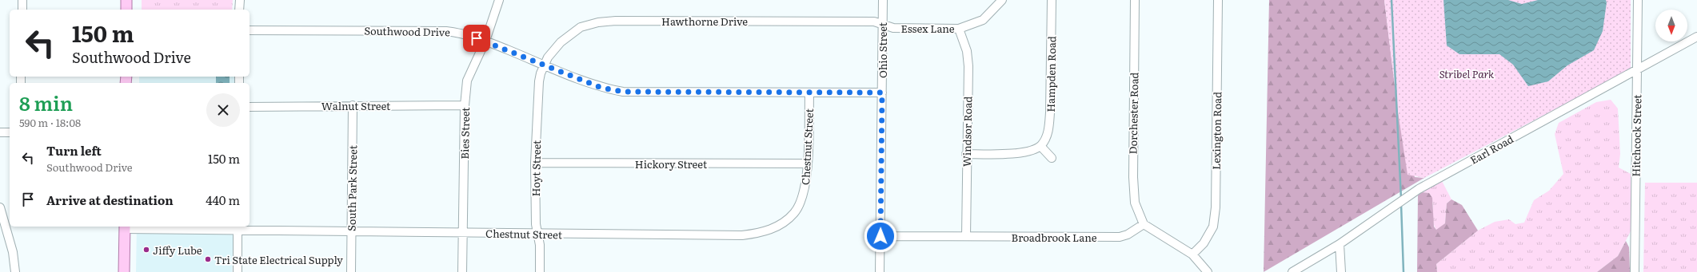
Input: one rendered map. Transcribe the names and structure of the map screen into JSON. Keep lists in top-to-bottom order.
{
  "streets": {
    "street": [
      "Hawthorne Drive",
      "Essex Lane",
      "Southwood Drive",
      "Ohio Street",
      "Hampden Road",
      "Walnut Street",
      "Dorchester Road",
      "Lexington Road",
      "Windsor Road",
      "Bies Street",
      "Hitchcock Street",
      "Chestnut Street",
      "Earl Road",
      "Hickory Street",
      "Hoyt Street",
      "South Park Street",
      "Broadbrook Lane"
    ]
  },
  "crossings": [
    ["Hawthorne Drive", "Essex Lane"],
    ["Hawthorne Drive", "Southwood Drive"],
    ["Hawthorne Drive", "Ohio Street"],
    ["Hawthorne Drive", "Hoyt Street"],
    ["Essex Lane", "Ohio Street"],
    ["Essex Lane", "Windsor Road"],
    ["Southwood Drive", "Ohio Street"],
    ["Southwood Drive", "Bies Street"],
    ["Southwood Drive", "Chestnut Street"],
    ["Southwood Drive", "Hoyt Street"],
    ["Ohio Street", "Broadbrook Lane"],
    ["Walnut Street", "Bies Street"],
    ["Walnut Street", "South Park Street"],
    ["Dorchester Road", "Broadbrook Lane"],
    ["Windsor Road", "Broadbrook Lane"],
    ["Bies Street", "Chestnut Street"],
    ["Hitchcock Street", "Earl Road"],
    ["Chestnut Street", "Hickory Street"],
    ["Chestnut Street", "Hoyt Street"],
    ["Chestnut Street", "South Park Street"],
    ["Hickory Street", "Hoyt Street"]
  ],
  "parks": ["Stribel Park"],
  "places": ["Jiffy Lube", "Tri State Electrical Supply"],
  "north": "bottom",
  "page": {
    "turn": ["150 m", "Southwood Drive"],
    "heading": ["8 min", "590 m · 18:08"],
    "list": [
      {
        "name": "Turn left",
        "note": "Southwood Drive",
        "value": "150 m"
      },
      {
        "name": "Arrive at destination",
        "value": "440 m"
      }
    ]
  }
}
